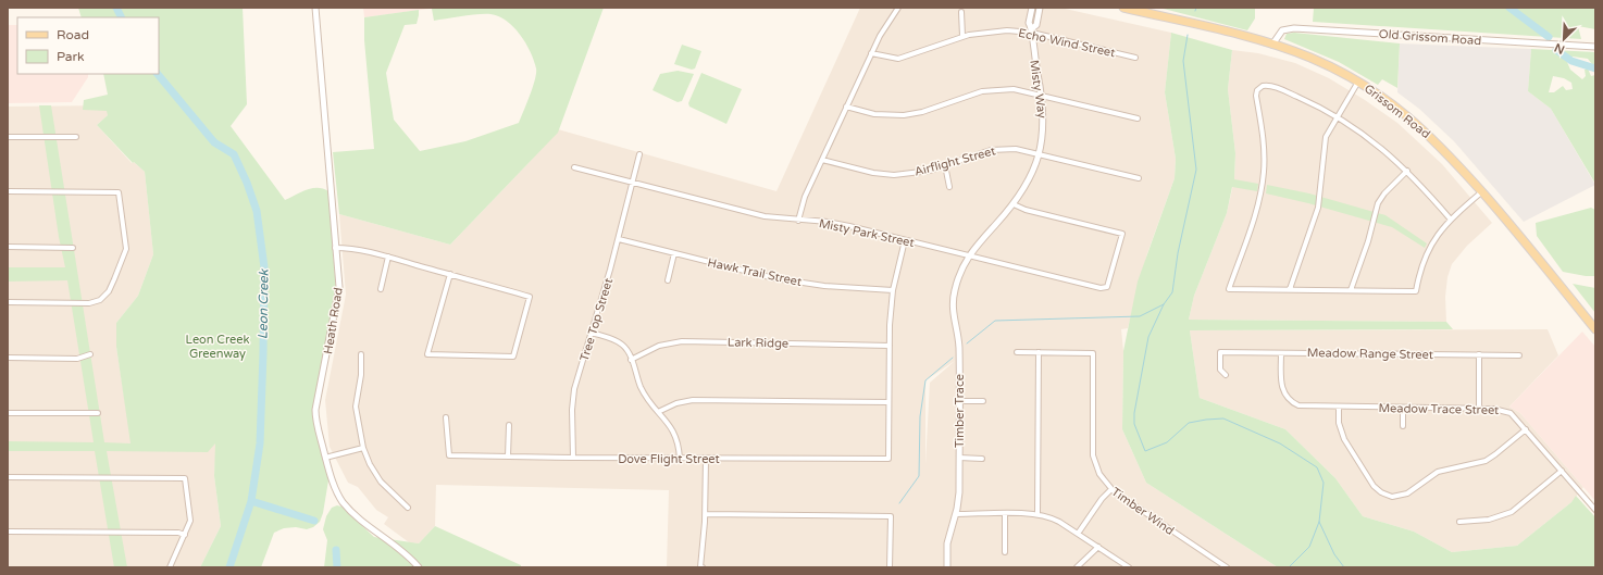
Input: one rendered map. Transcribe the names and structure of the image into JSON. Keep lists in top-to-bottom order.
{
  "streets": {
    "main road": ["Grissom Road"],
    "street": [
      "Old Grissom Road",
      "Echo Wind Street",
      "Misty Way",
      "Airflight Street",
      "Misty Park Street",
      "Hawk Trail Street",
      "Tree Top Street",
      "Heath Road",
      "Lark Ridge",
      "Meadow Range Street",
      "Meadow Trace Street",
      "Timber Trace",
      "Dove Flight Street",
      "Timber Wind"
    ]
  },
  "crossings": [
    ["Old Grissom Road", "Grissom Road"],
    ["Echo Wind Street", "Misty Way"],
    ["Misty Way", "Airflight Street"],
    ["Misty Way", "Misty Park Street"],
    ["Misty Way", "Timber Trace"],
    ["Misty Park Street", "Tree Top Street"],
    ["Misty Park Street", "Timber Trace"],
    ["Hawk Trail Street", "Tree Top Street"],
    ["Tree Top Street", "Dove Flight Street"],
    ["Meadow Range Street", "Meadow Trace Street"]
  ],
  "water": ["Leon Creek"],
  "parks": ["Leon Creek Greenway"],
  "legend": ["Road", "Park"],
  "north": "bottom left"
}
